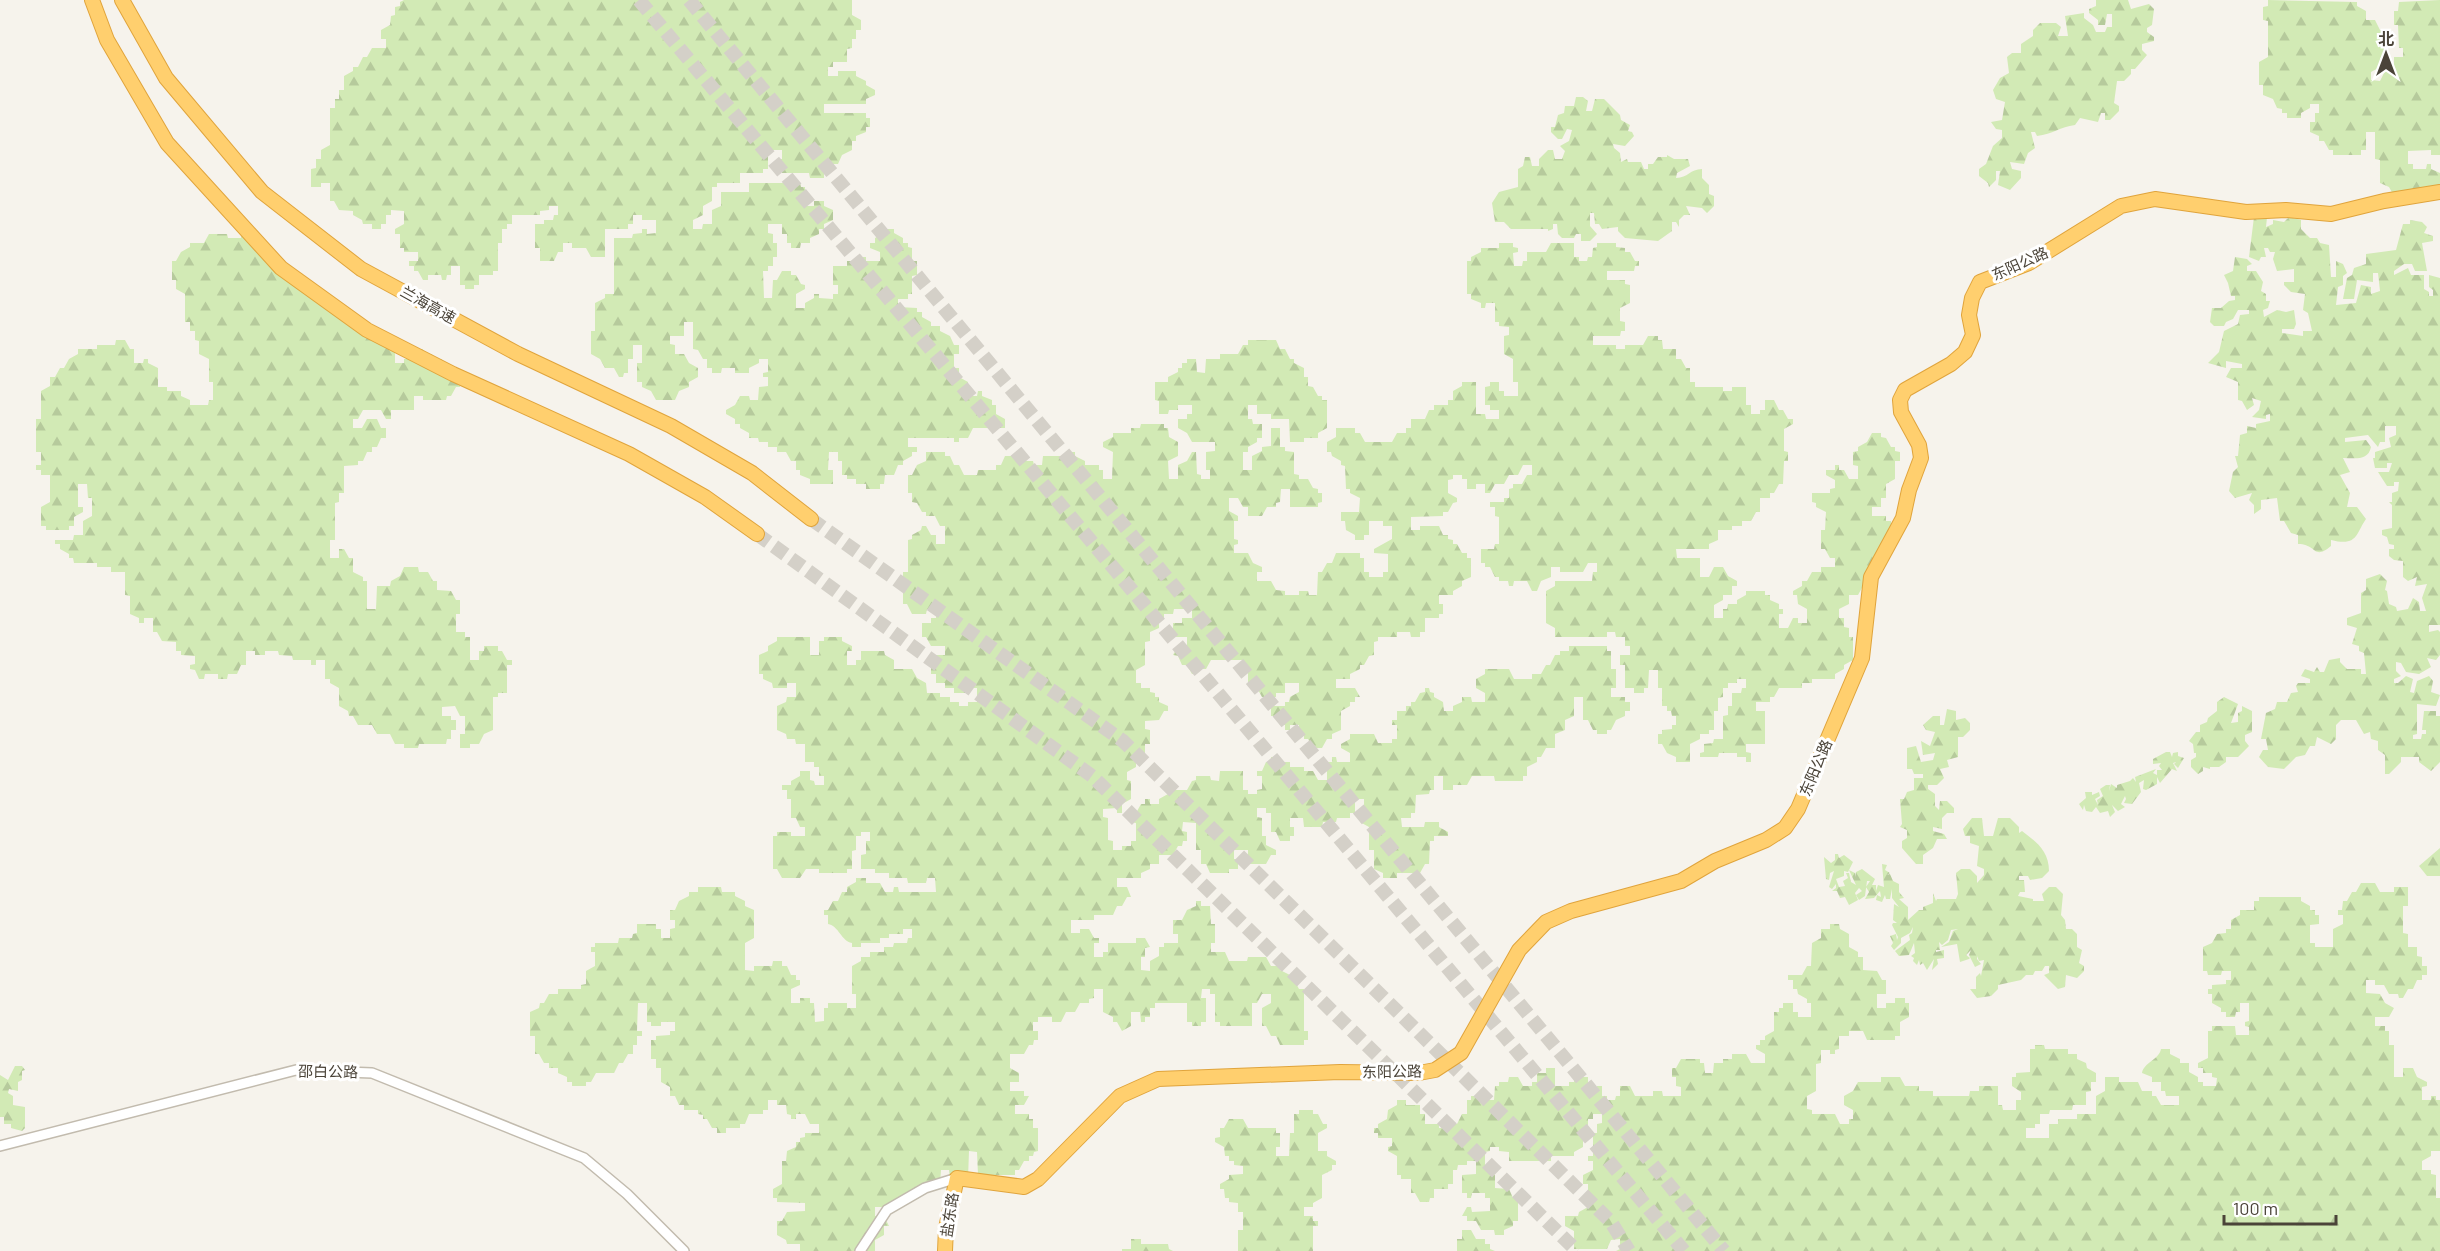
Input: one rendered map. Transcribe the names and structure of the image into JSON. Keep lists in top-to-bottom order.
{
  "streets": {
    "highway": ["东阳公路", "兰海高速", "盐东路"],
    "street": ["邵白公路"]
  },
  "crossings": [
    ["东阳公路", "盐东路"]
  ],
  "scale_bar": "100 m",
  "north": "top"
}
